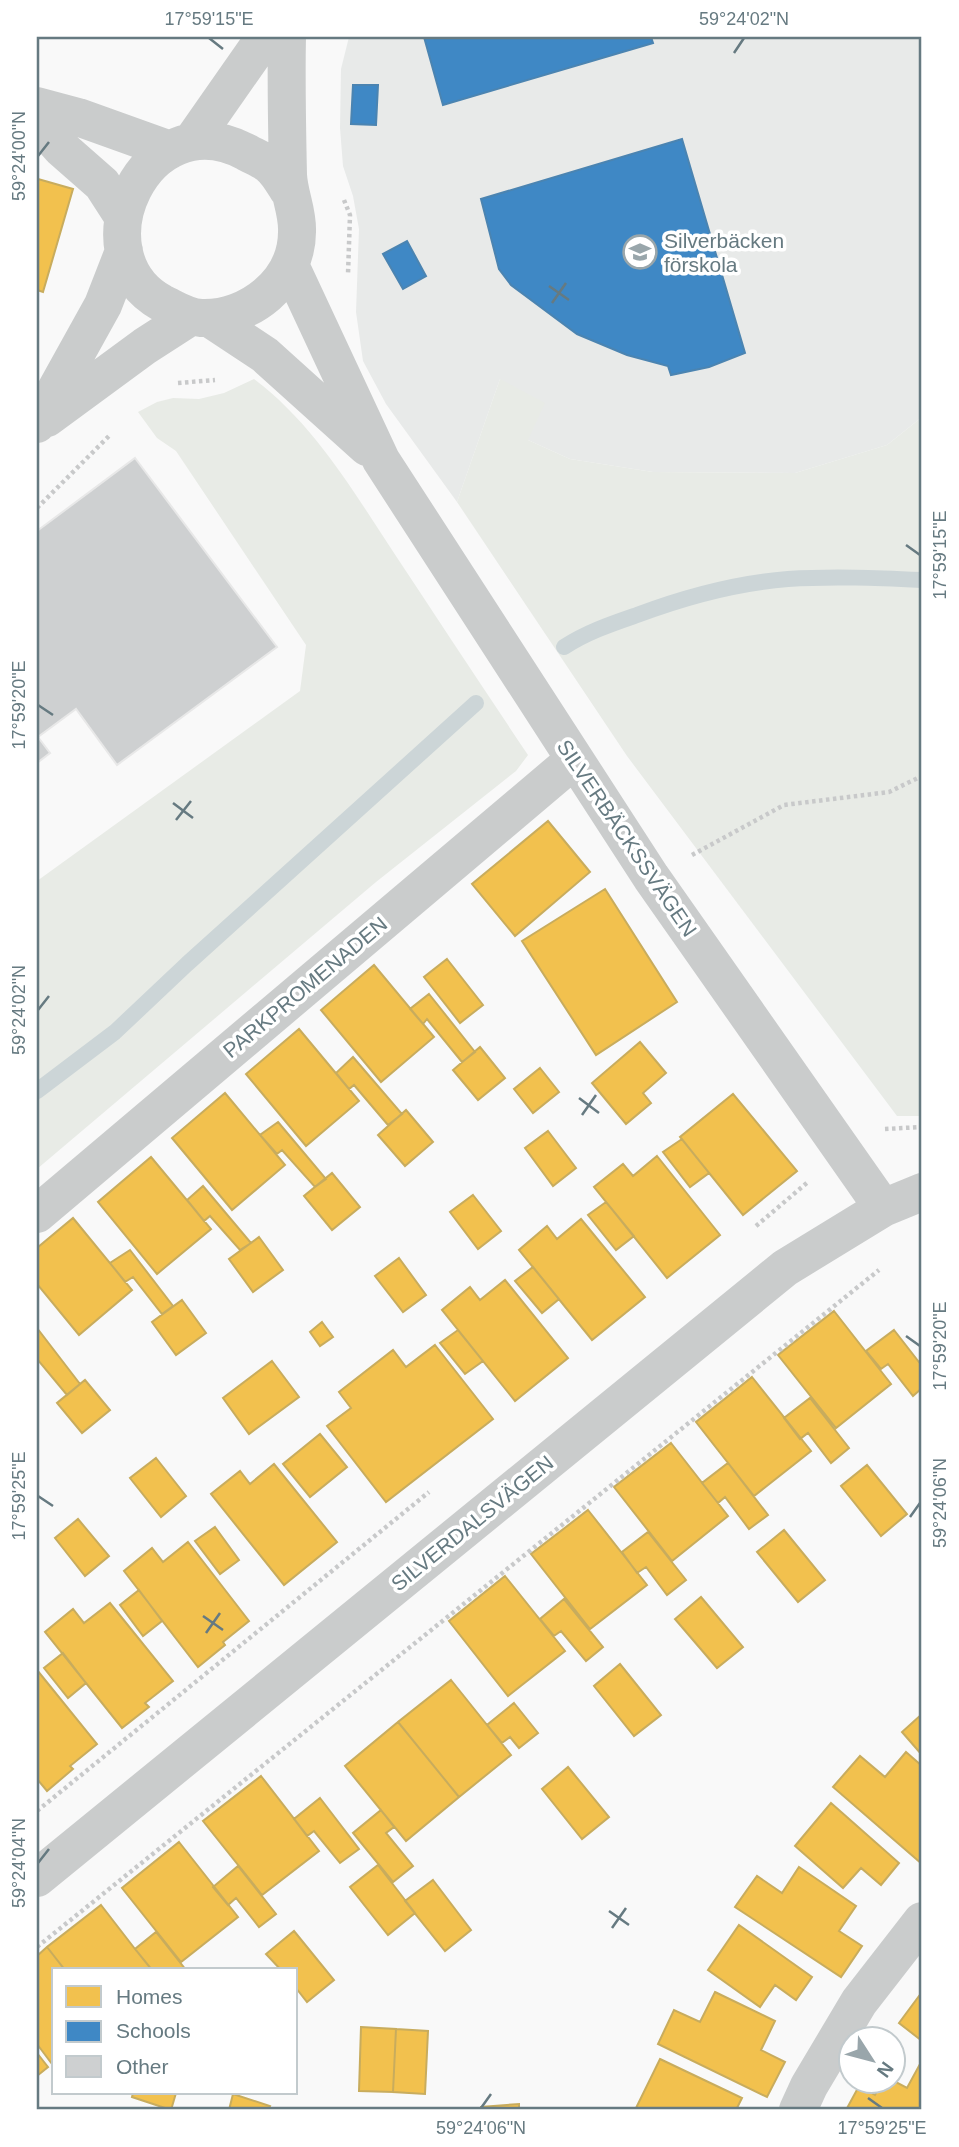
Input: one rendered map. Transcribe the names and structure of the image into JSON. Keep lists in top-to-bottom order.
{
  "streets": {
    "street": ["SILVERBÄCKSSVÄGEN", "PARKPROMENADEN", "SILVERDALSVÄGEN"]
  },
  "crossings": [
    ["SILVERBÄCKSSVÄGEN", "PARKPROMENADEN"],
    ["SILVERBÄCKSSVÄGEN", "SILVERDALSVÄGEN"]
  ],
  "places": {
    "school or university": ["Silverbäcken förskola"]
  },
  "legend": ["Homes", "Schools", "Other"],
  "north": "bottom right",
  "coordinates": [
    "17°59'15\"E",
    "59°24'02\"N",
    "59°24'00\"N",
    "17°59'20\"E",
    "17°59'25\"E",
    "59°24'06\"N",
    "59°24'04\"N"
  ]
}
